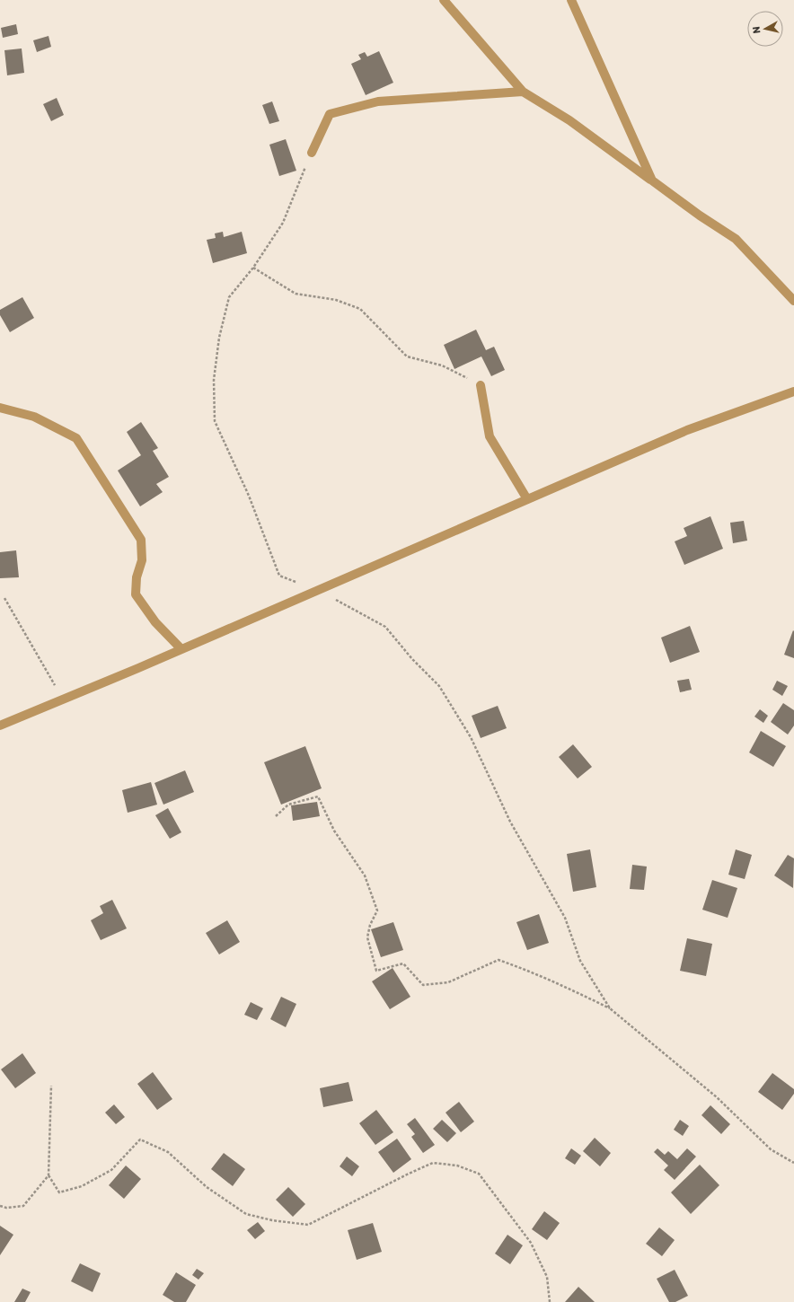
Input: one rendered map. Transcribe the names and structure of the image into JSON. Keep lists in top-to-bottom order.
{
  "north": "left"
}
